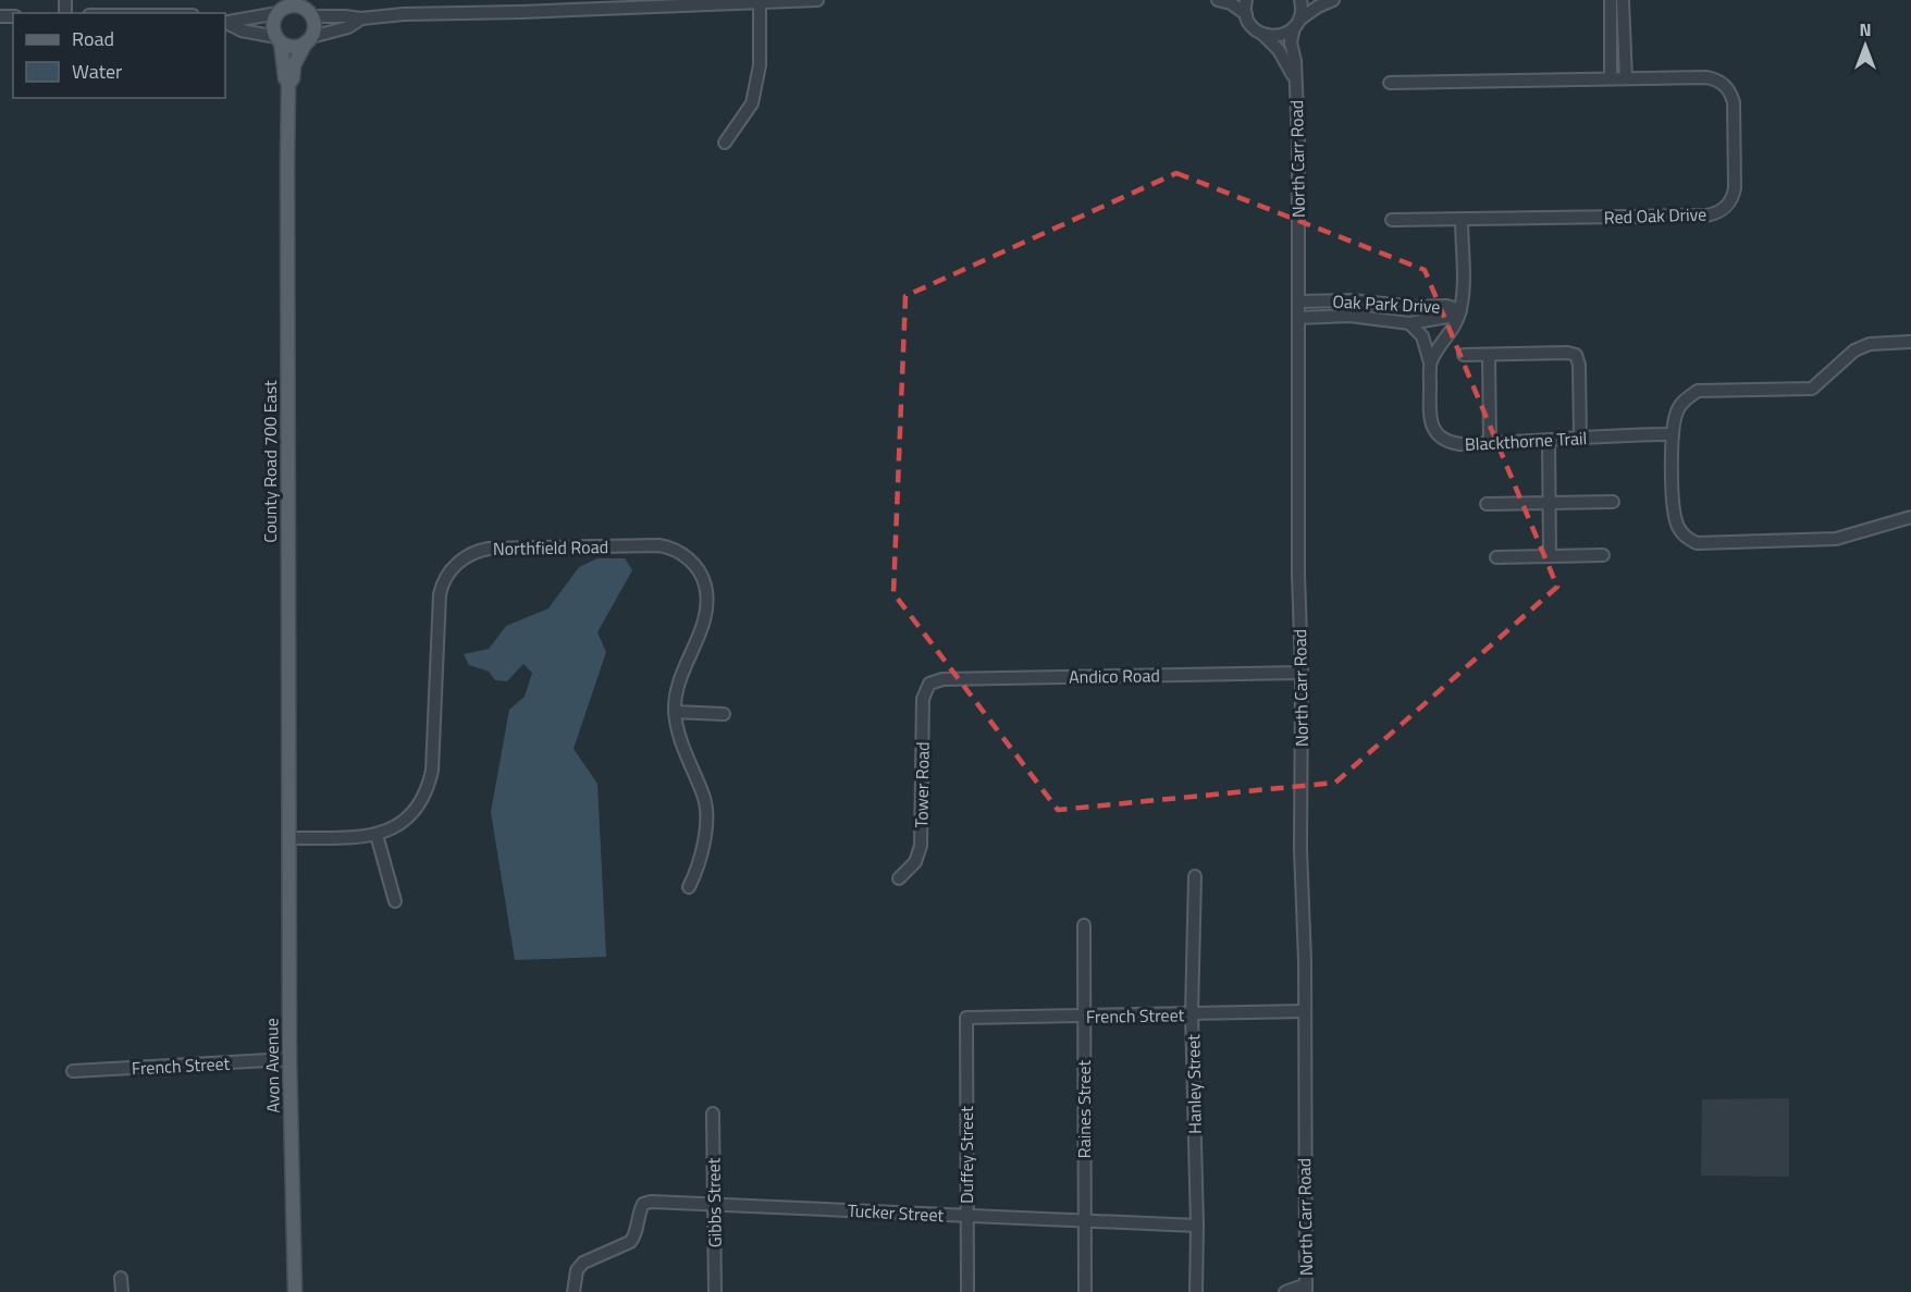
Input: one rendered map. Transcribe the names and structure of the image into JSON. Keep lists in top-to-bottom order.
{
  "streets": {
    "main road": ["County Road 700 East", "Avon Avenue"],
    "street": [
      "North Carr Road",
      "Red Oak Drive",
      "Oak Park Drive",
      "Blackthorne Trail",
      "Northfield Road",
      "Andico Road",
      "Tower Road",
      "French Street",
      "Hanley Street",
      "Raines Street",
      "Duffey Street",
      "Gibbs Street",
      "Tucker Street"
    ]
  },
  "crossings": [
    ["North Carr Road", "Oak Park Drive"],
    ["North Carr Road", "Andico Road"],
    ["North Carr Road", "French Street"],
    ["Oak Park Drive", "Blackthorne Trail"],
    ["County Road 700 East", "Northfield Road"],
    ["County Road 700 East", "Avon Avenue"],
    ["Northfield Road", "Avon Avenue"],
    ["Andico Road", "Tower Road"],
    ["French Street", "Avon Avenue"],
    ["French Street", "Hanley Street"],
    ["French Street", "Raines Street"],
    ["French Street", "Duffey Street"],
    ["Hanley Street", "Tucker Street"],
    ["Raines Street", "Tucker Street"],
    ["Duffey Street", "Tucker Street"],
    ["Gibbs Street", "Tucker Street"]
  ],
  "legend": ["Road", "Water"],
  "north": "top"
}
